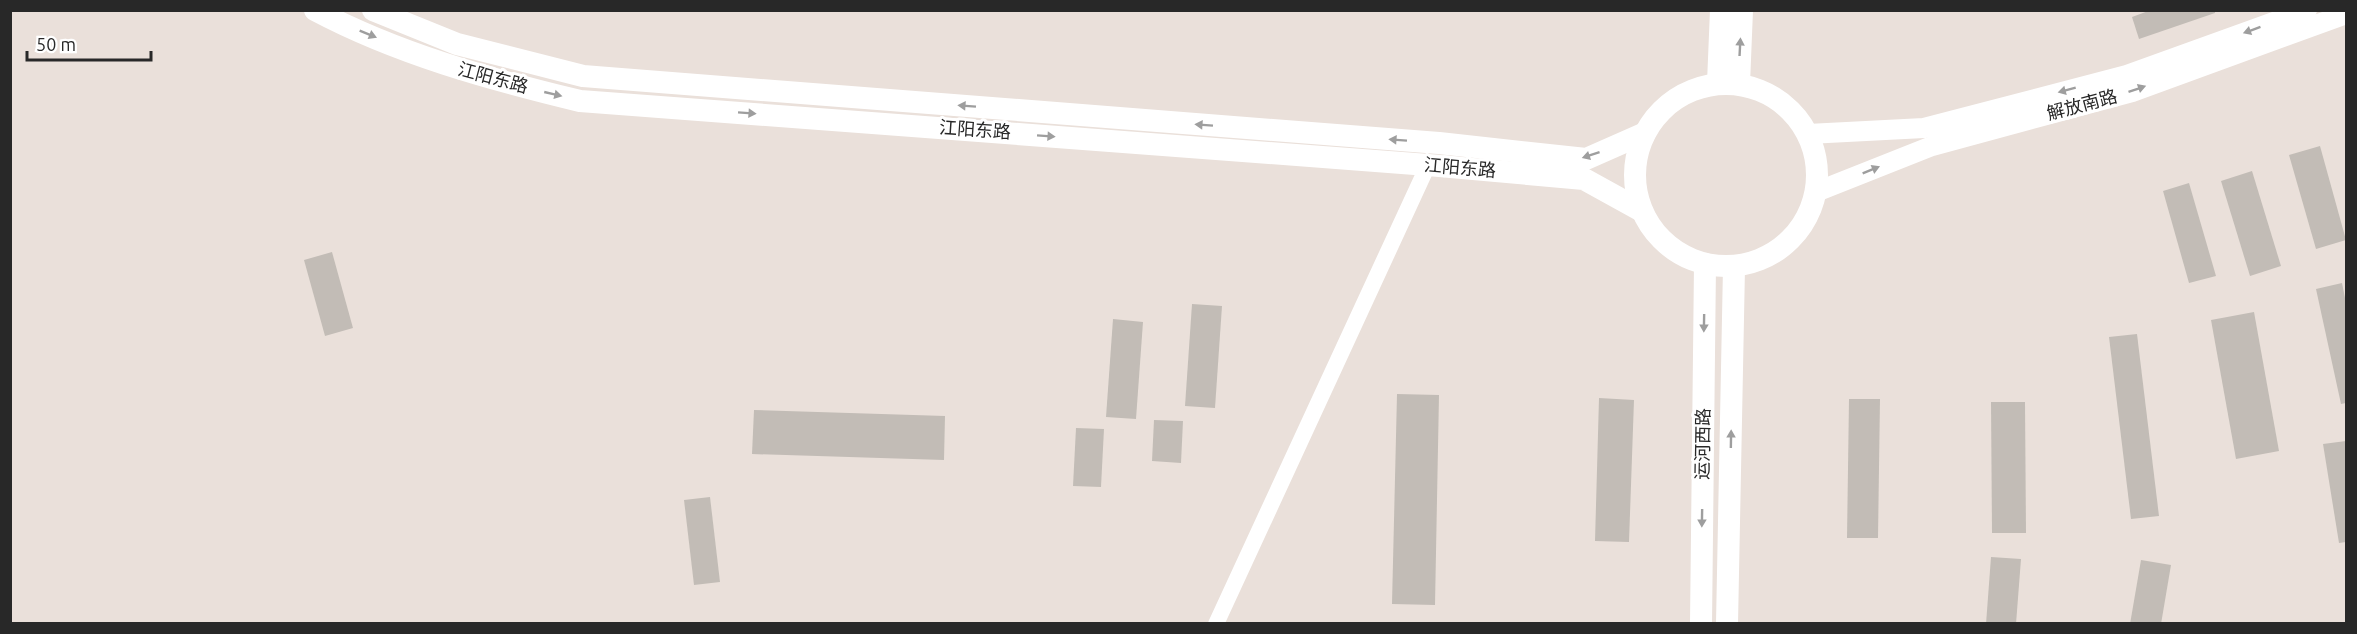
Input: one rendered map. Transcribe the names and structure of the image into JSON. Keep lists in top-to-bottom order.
{
  "streets": {
    "main road": ["江阳东路", "运河西路"],
    "street": ["解放南路"]
  },
  "crossings": [
    ["江阳东路", "解放南路"],
    ["江阳东路", "运河西路"],
    ["解放南路", "运河西路"]
  ],
  "scale_bar": "50 m"
}
